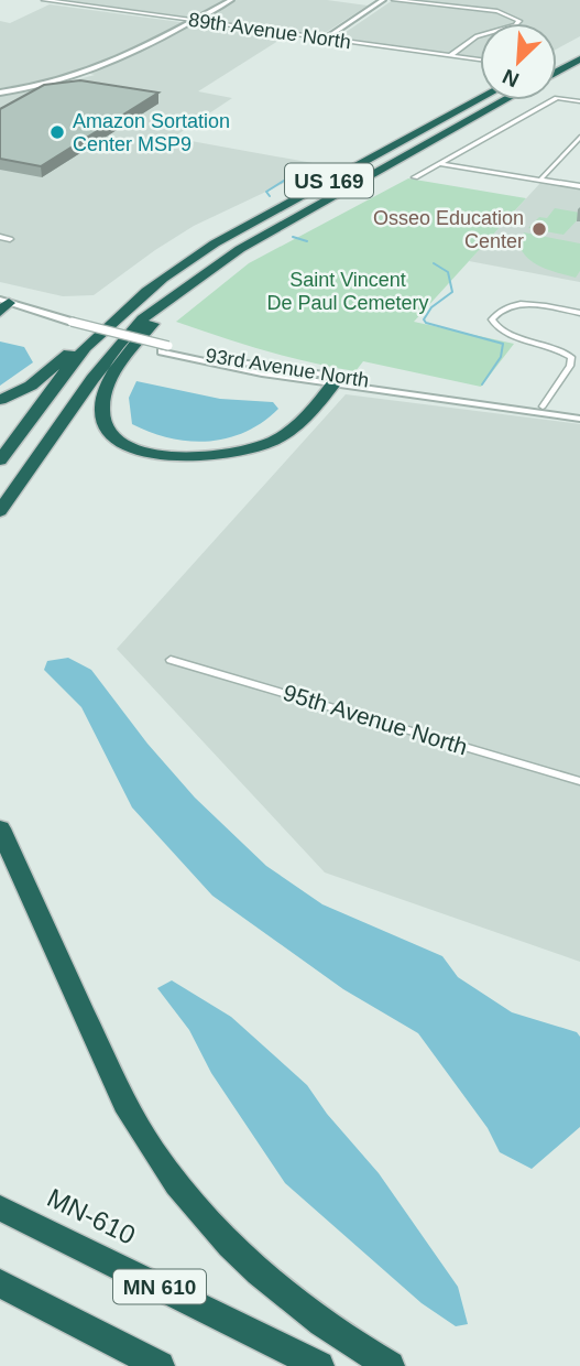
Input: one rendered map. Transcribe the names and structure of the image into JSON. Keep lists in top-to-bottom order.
{
  "streets": {
    "highway": ["US 169", "MN-610", "MN 610"],
    "street": ["89th Avenue North", "93rd Avenue North", "95th Avenue North"]
  },
  "parks": ["Saint Vincent De Paul Cemetery"],
  "places": ["Amazon Sortation Center MSP9", "Osseo Education Center"],
  "north": "bottom left"
}
